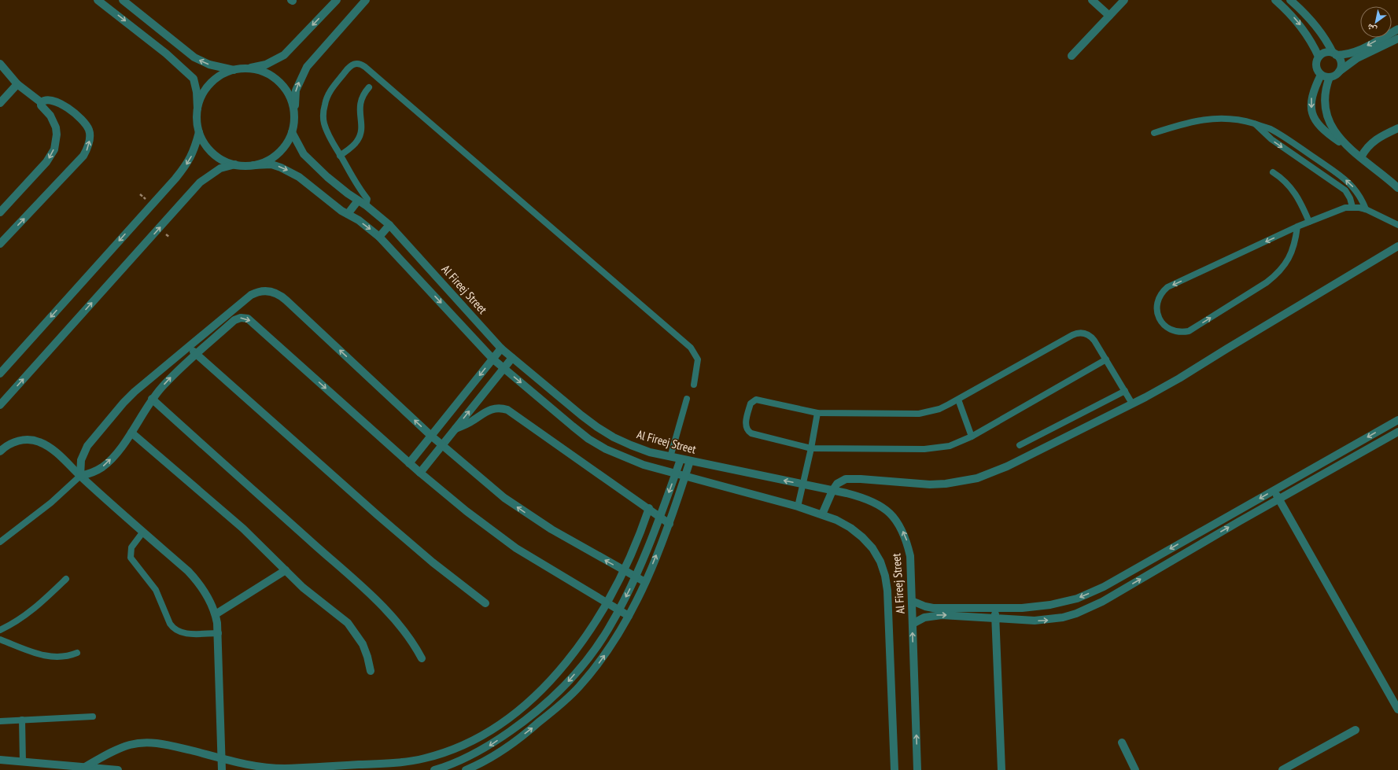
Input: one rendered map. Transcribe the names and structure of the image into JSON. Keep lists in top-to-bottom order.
{
  "streets": {
    "street": ["Al Fireej Street"]
  },
  "north": "bottom left"
}
